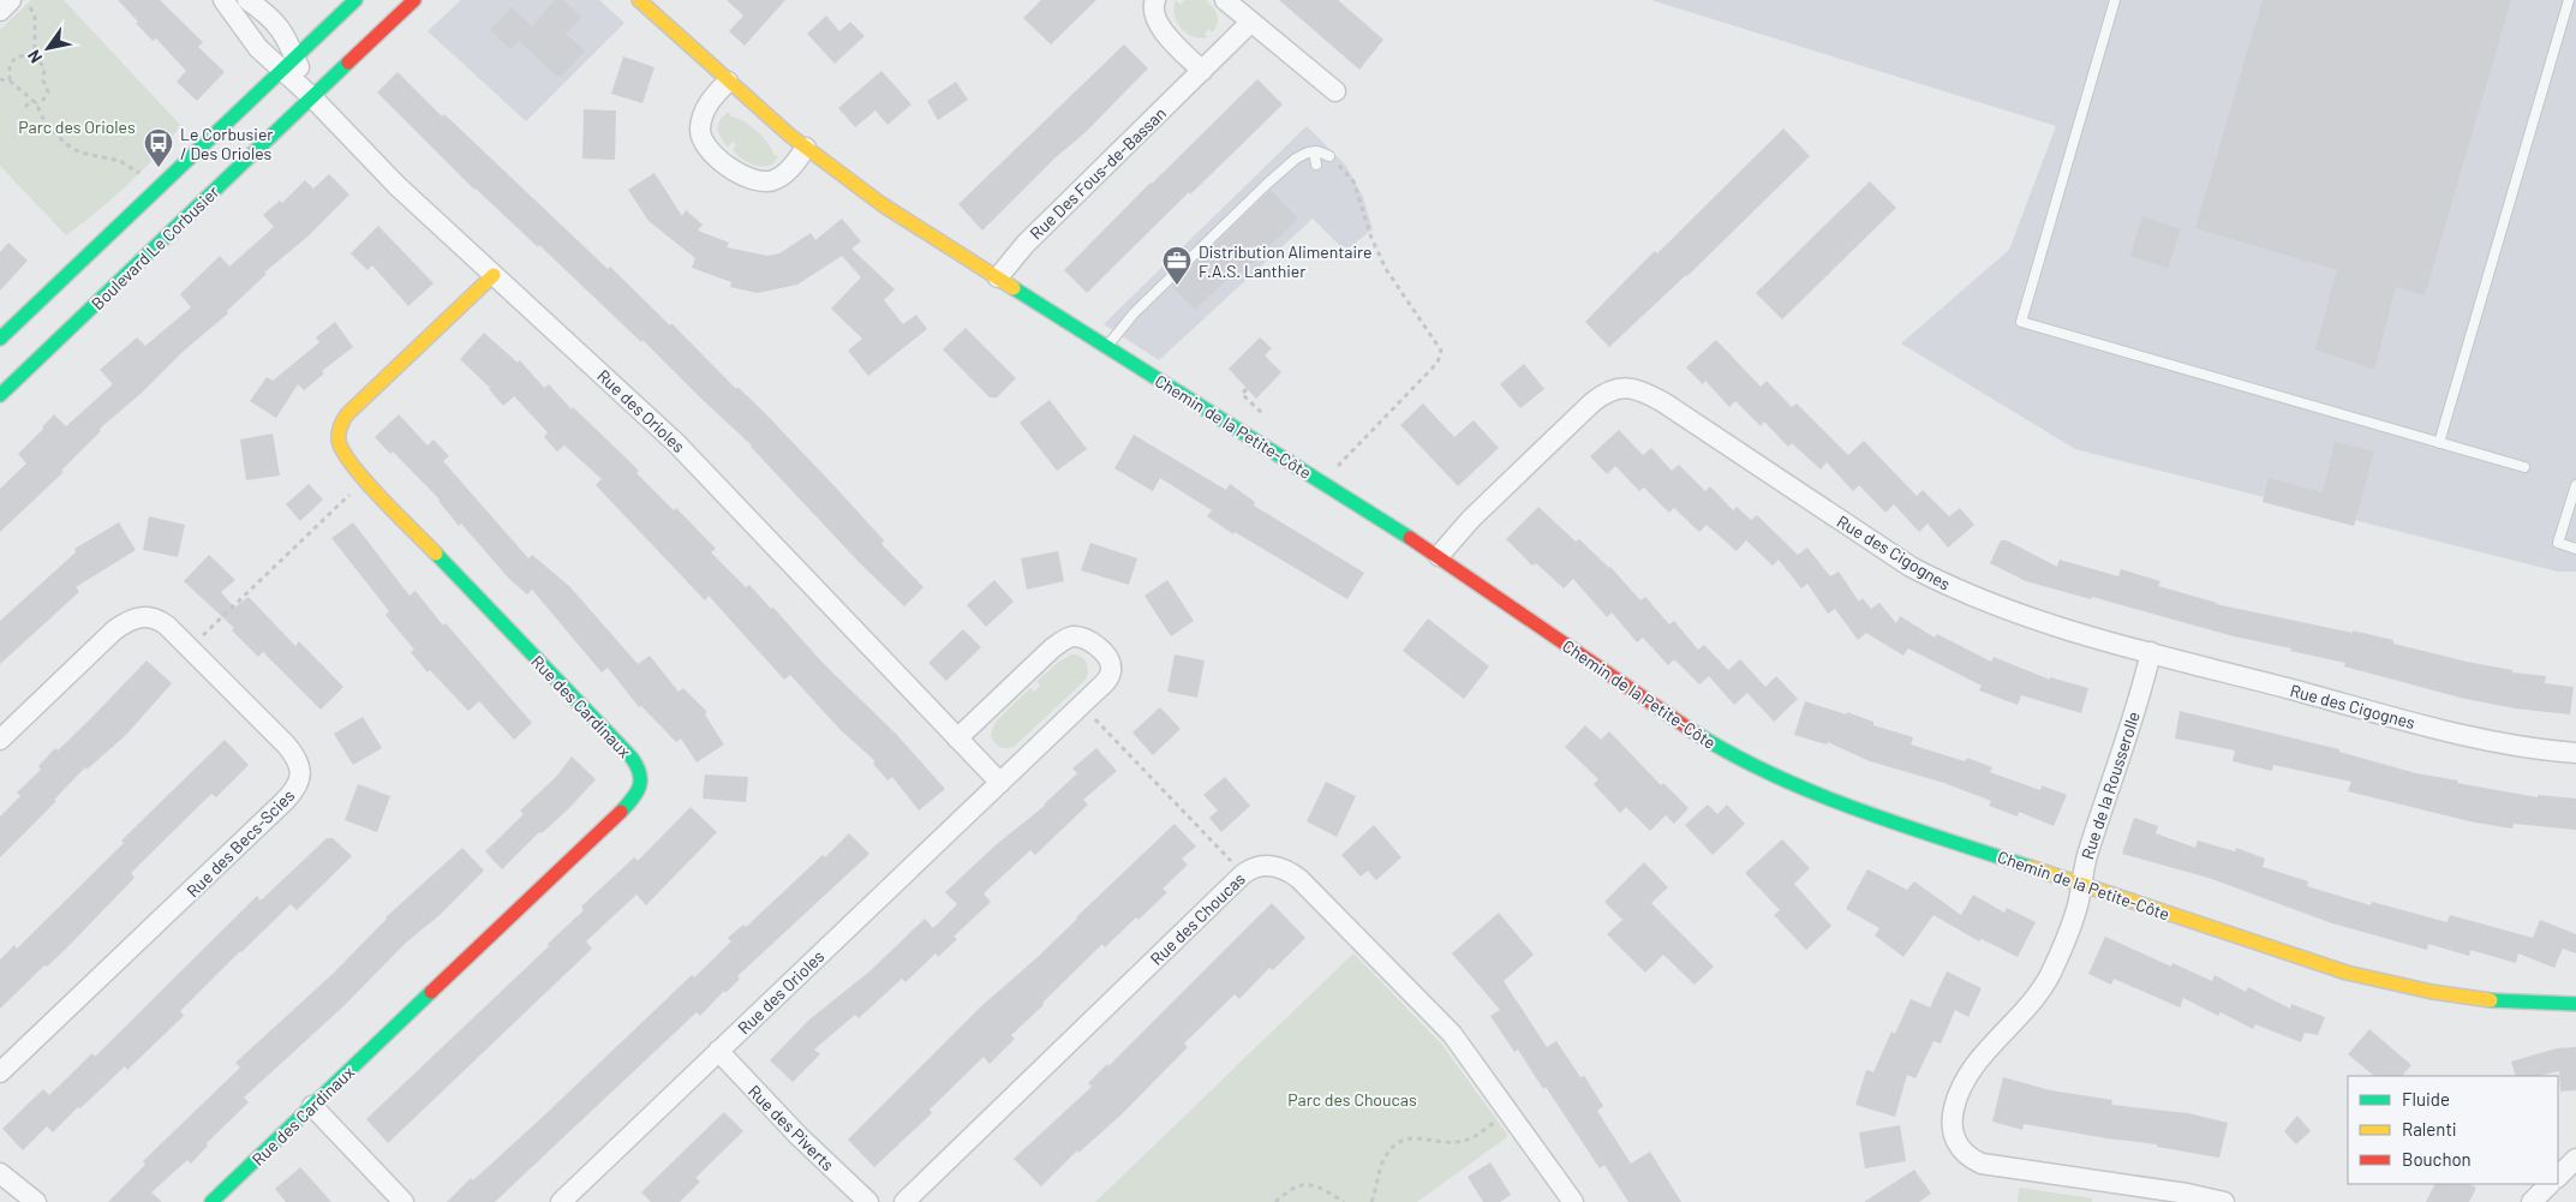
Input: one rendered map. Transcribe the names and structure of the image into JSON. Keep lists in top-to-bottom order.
{
  "streets": {
    "street": [
      "Rue Des Fous-de-Bassan",
      "Boulevard Le Corbusier",
      "Rue des Orioles",
      "Chemin de la Petite-Côte",
      "Rue des Cigognes",
      "Rue des Cardinaux",
      "Rue de la Rousserolle",
      "Rue des Becs-Scies",
      "Rue des Choucas",
      "Rue des Piverts"
    ]
  },
  "crossings": [
    ["Rue Des Fous-de-Bassan", "Chemin de la Petite-Côte"],
    ["Boulevard Le Corbusier", "Rue des Orioles"],
    ["Rue des Orioles", "Rue des Cardinaux"],
    ["Rue des Orioles", "Rue des Piverts"],
    ["Chemin de la Petite-Côte", "Rue des Cigognes"],
    ["Chemin de la Petite-Côte", "Rue de la Rousserolle"],
    ["Rue des Cigognes", "Rue de la Rousserolle"]
  ],
  "parks": ["Parc des Orioles", "Parc des Choucas"],
  "places": {
    "bus stop": ["Le Corbusier / Des Orioles"],
    "office": ["Distribution Alimentaire F.A.S. Lanthier"]
  },
  "legend": ["Fluide", "Ralenti", "Bouchon"],
  "north": "bottom left"
}
